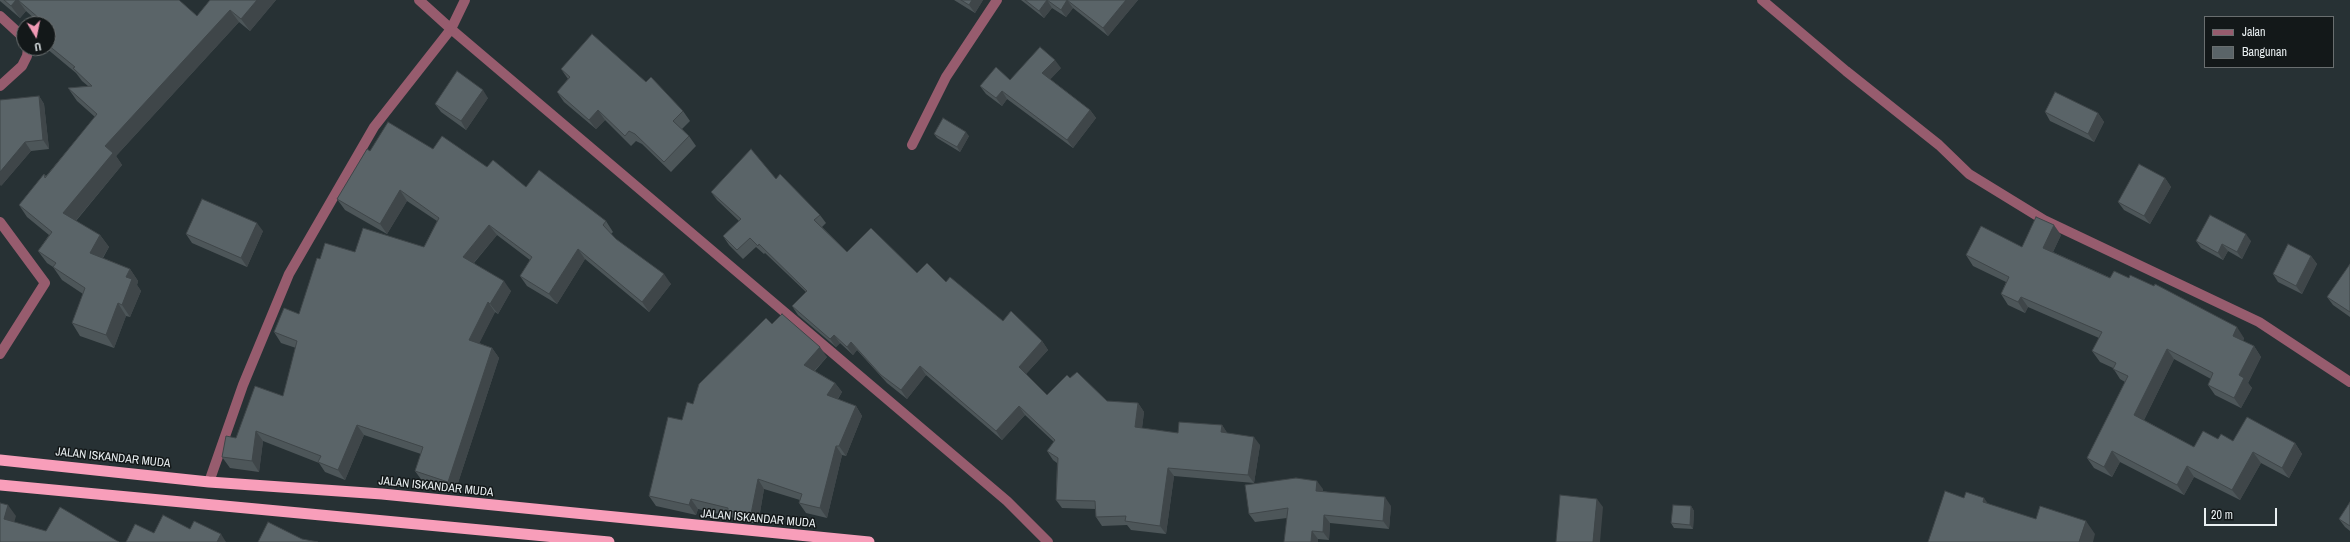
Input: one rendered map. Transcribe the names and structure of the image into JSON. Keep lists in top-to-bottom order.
{
  "streets": {
    "highway": ["JALAN ISKANDAR MUDA"]
  },
  "legend": ["Jalan", "Bangunan"],
  "scale_bar": "20 m",
  "north": "bottom"
}
